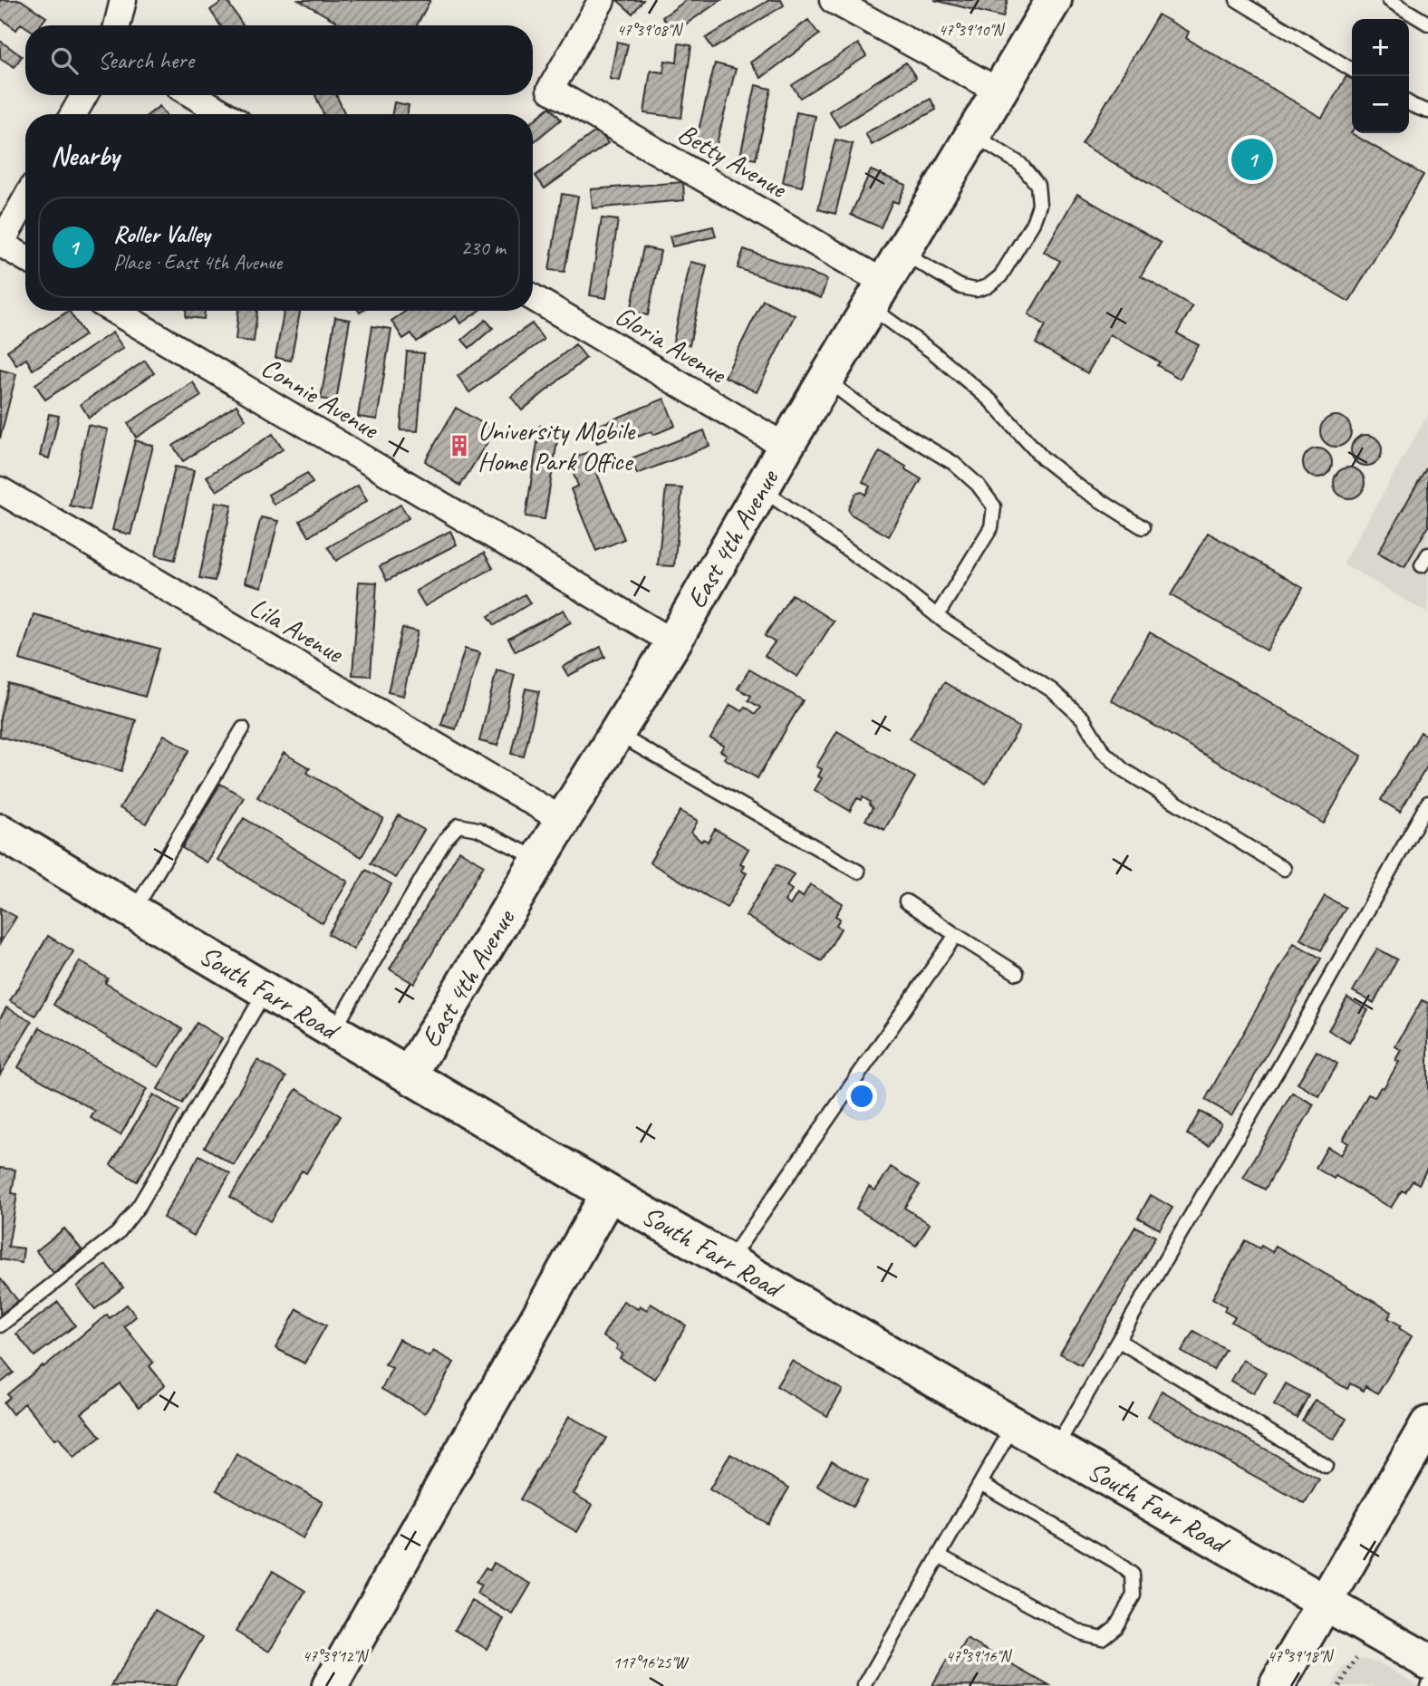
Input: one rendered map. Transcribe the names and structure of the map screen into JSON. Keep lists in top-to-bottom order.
{
  "streets": {
    "street": [
      "Betty Avenue",
      "Gloria Avenue",
      "Connie Avenue",
      "East 4th Avenue",
      "Lila Avenue",
      "South Farr Road"
    ]
  },
  "crossings": [
    ["Betty Avenue", "East 4th Avenue"],
    ["Gloria Avenue", "East 4th Avenue"],
    ["Connie Avenue", "East 4th Avenue"],
    ["East 4th Avenue", "Lila Avenue"],
    ["East 4th Avenue", "South Farr Road"]
  ],
  "places": {
    "building": ["University Mobile Home Park Office"]
  },
  "page": {
    "map_buttons": ["+", "−"],
    "search": "Search here",
    "heading": "Nearby",
    "pins": "1",
    "list": [
      {
        "mark": "1",
        "name": "Roller Valley",
        "note": "Place · East 4th Avenue",
        "value": "230 m"
      }
    ]
  },
  "coordinates": [
    "47°39'08\"N",
    "47°39'10\"N",
    "47°39'12\"N",
    "47°39'16\"N",
    "47°39'18\"N",
    "117°16'25\"W"
  ]
}
